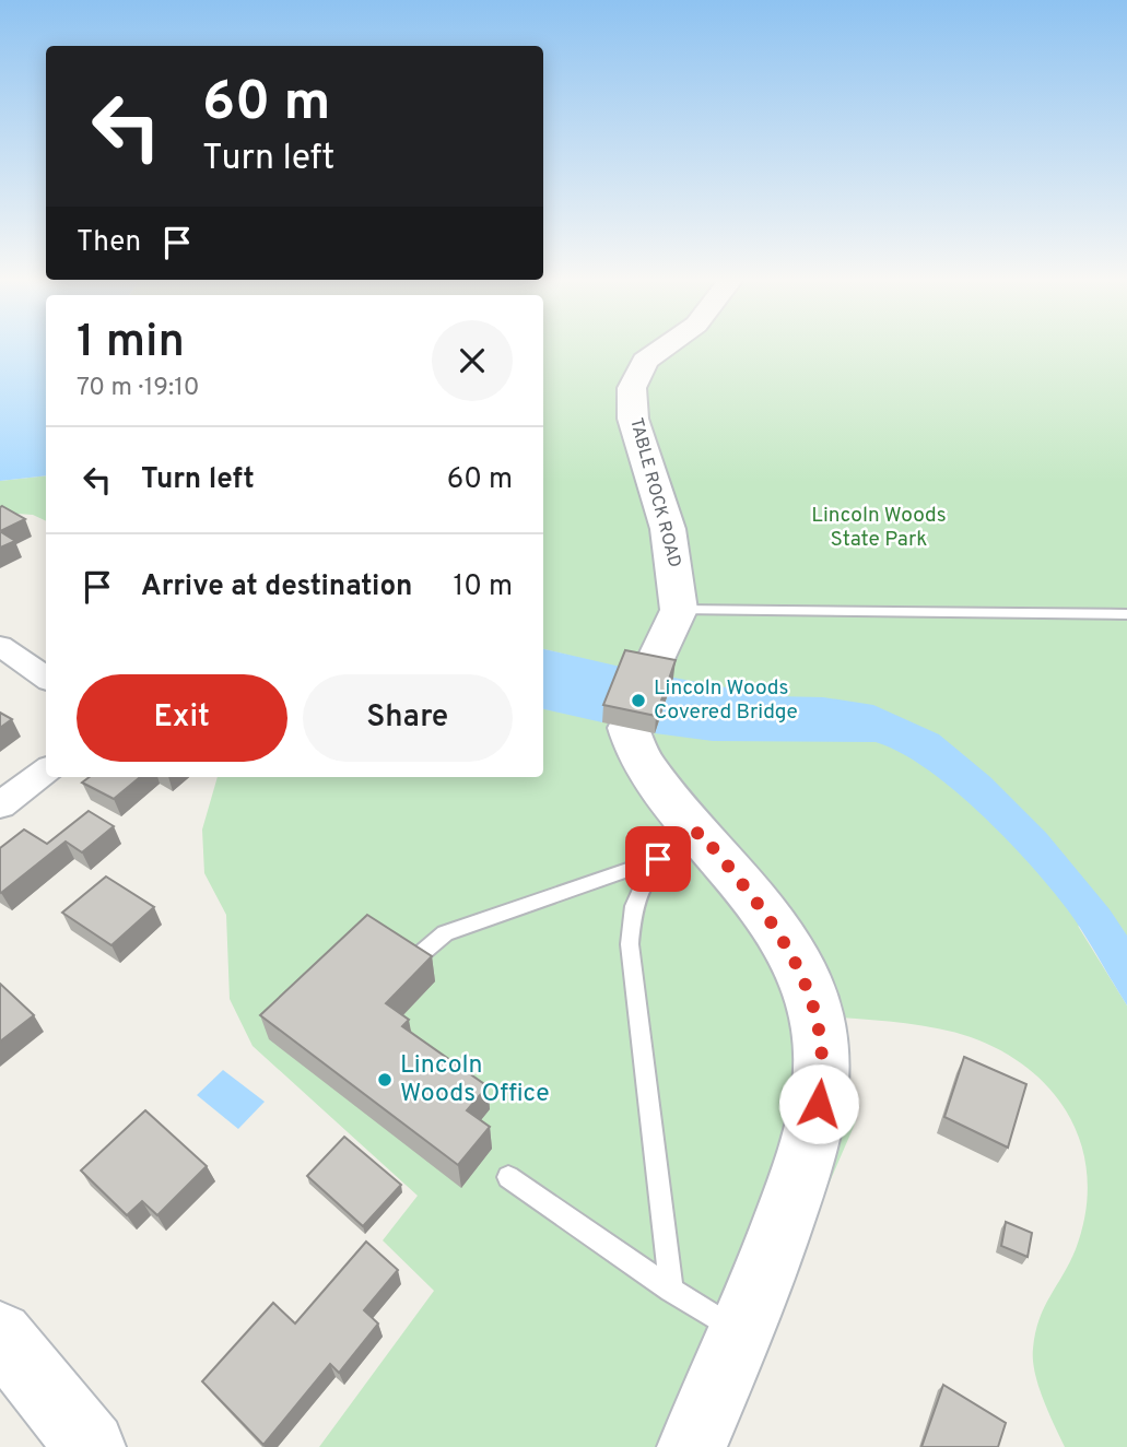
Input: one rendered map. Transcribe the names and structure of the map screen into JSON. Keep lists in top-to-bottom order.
{
  "streets": {
    "street": ["TABLE ROCK ROAD"]
  },
  "parks": ["Lincoln Woods State Park"],
  "places": ["Lincoln Woods Covered Bridge", "Lincoln Woods Office"],
  "page": {
    "turn": ["60 m", "Turn left"],
    "then": "Then",
    "heading": ["1 min", "70 m · 19:10"],
    "list": [
      {
        "name": "Turn left",
        "value": "60 m"
      },
      {
        "name": "Arrive at destination",
        "value": "10 m"
      }
    ],
    "buttons": ["Exit", "Share"]
  }
}
